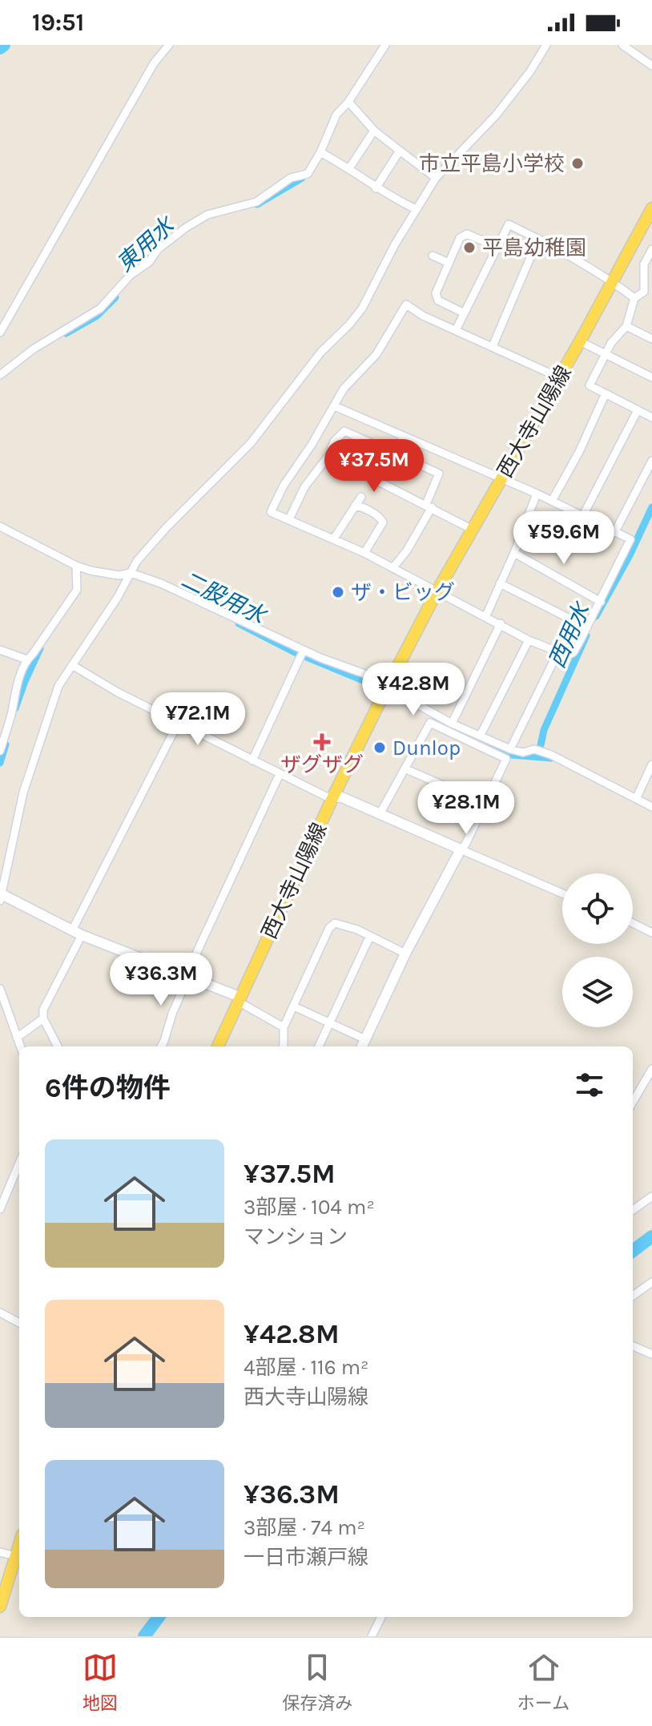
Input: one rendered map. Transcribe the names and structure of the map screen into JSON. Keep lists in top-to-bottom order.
{
  "streets": {
    "main road": ["西大寺山陽線"]
  },
  "water": ["東用水", "二股用水", "西用水"],
  "places": {
    "other": [
      "市立平島小学校",
      "平島幼稚園",
      "ザ・ビッグ",
      "Dunlop"
    ],
    "health": ["ザグザグ"]
  },
  "page": {
    "status": "19:51",
    "price": [
      "¥37.5M",
      "¥59.6M",
      "¥42.8M",
      "¥72.1M",
      "¥28.1M",
      "¥36.3M"
    ],
    "heading": "6件の物件",
    "list": [
      {
        "name": "¥37.5M",
        "note": "3部屋 · 104 m² · マンション"
      },
      {
        "name": "¥42.8M",
        "note": "4部屋 · 116 m² · 西大寺山陽線"
      },
      {
        "name": "¥36.3M",
        "note": "3部屋 · 74 m² · 一日市瀬戸線"
      }
    ],
    "tabs": ["地図", "保存済み", "ホーム"]
  }
}
